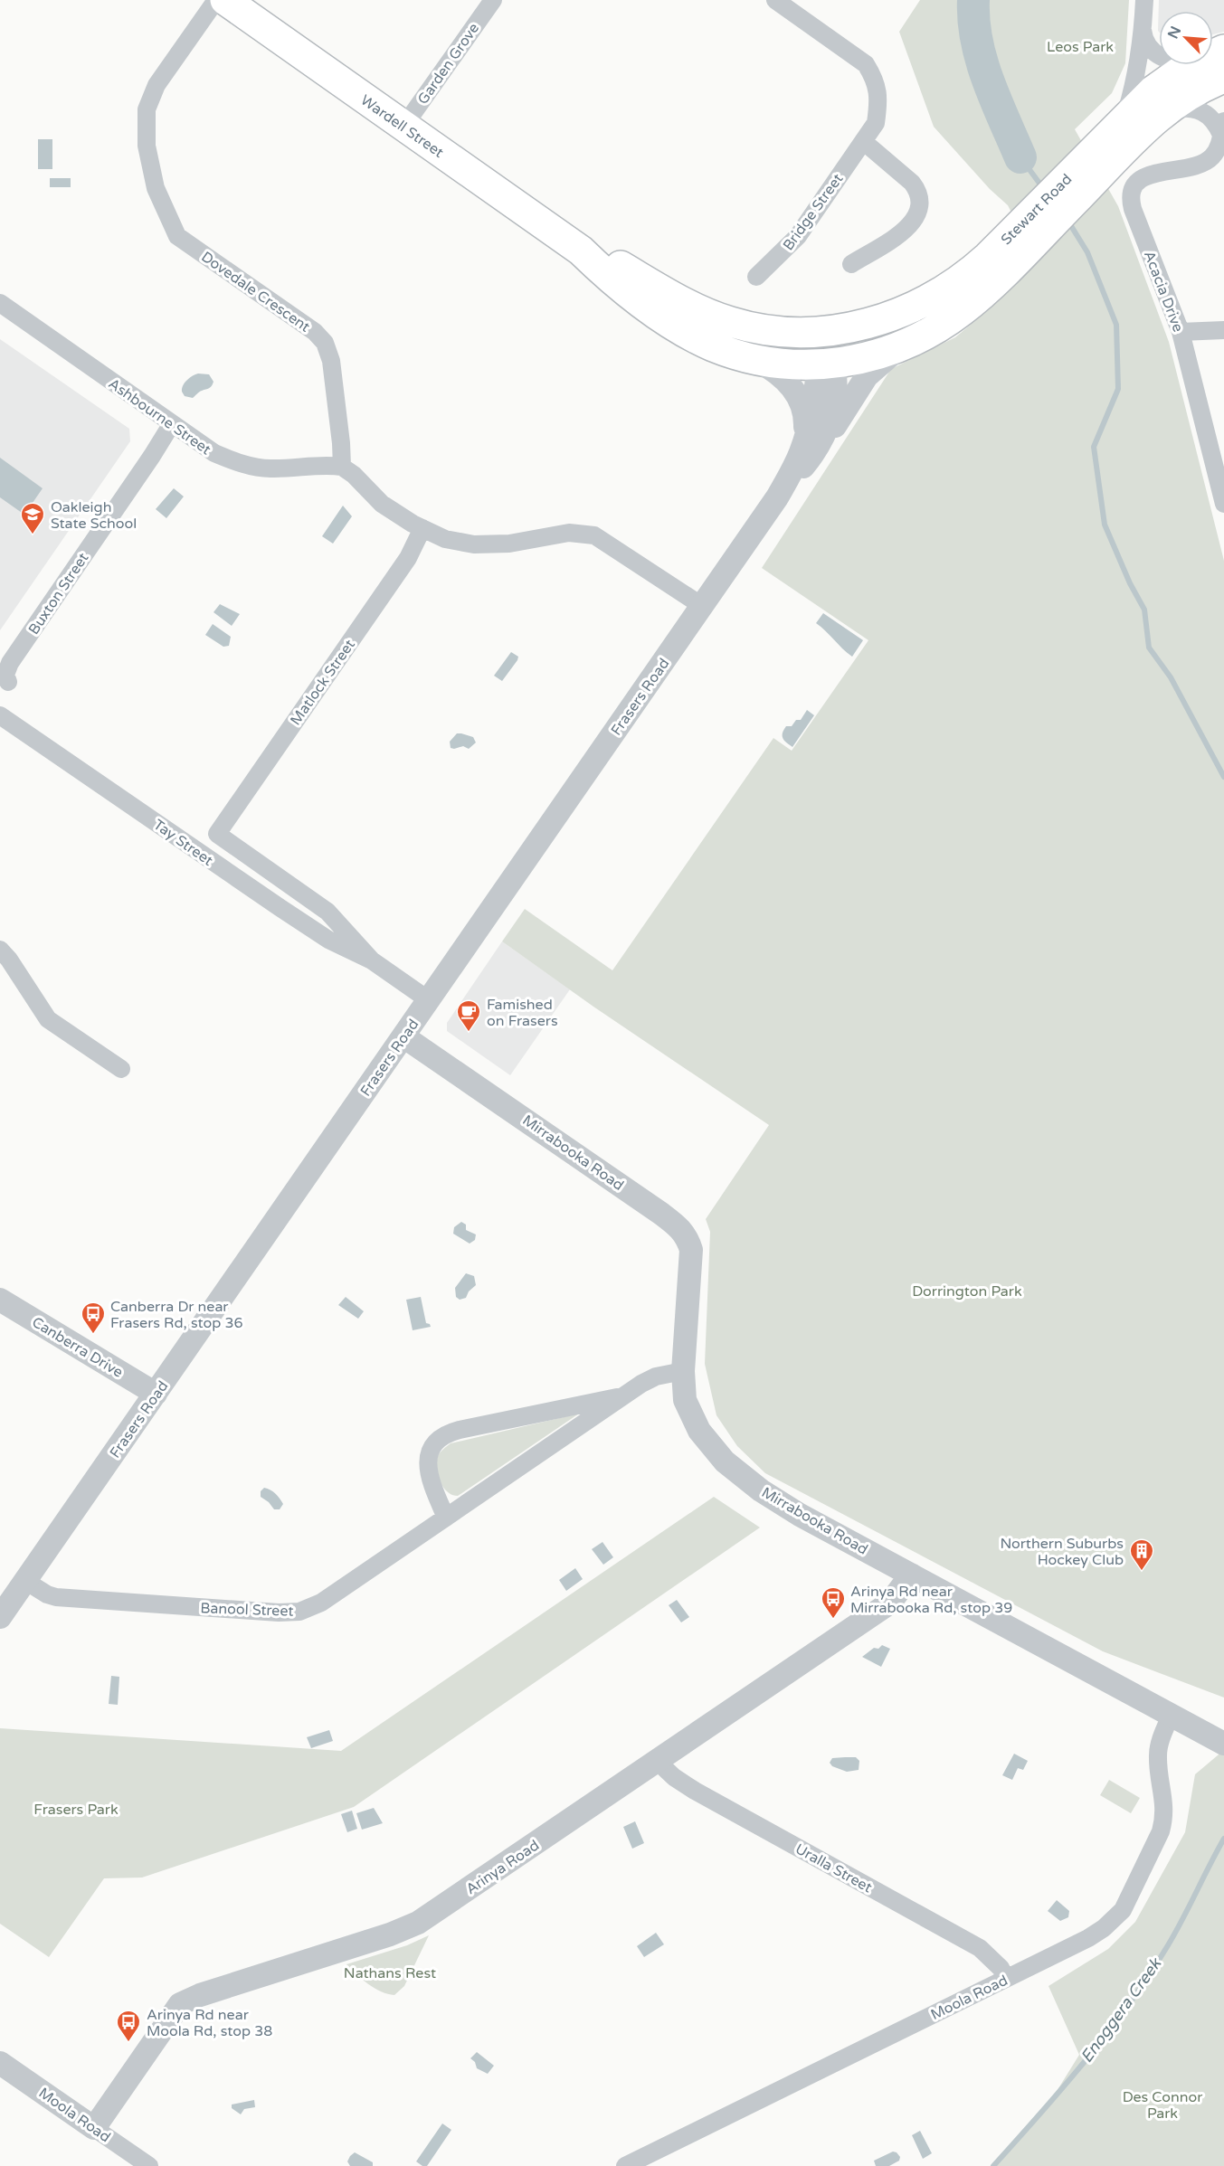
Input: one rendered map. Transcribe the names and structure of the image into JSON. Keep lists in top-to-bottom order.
{
  "streets": {
    "highway": ["Wardell Street", "Stewart Road"],
    "street": [
      "Garden Grove",
      "Bridge Street",
      "Dovedale Crescent",
      "Acacia Drive",
      "Ashbourne Street",
      "Buxton Street",
      "Matlock Street",
      "Frasers Road",
      "Tay Street",
      "Mirrabooka Road",
      "Canberra Drive",
      "Banool Street",
      "Arinya Road",
      "Uralla Street",
      "Moola Road"
    ]
  },
  "crossings": [
    ["Garden Grove", "Wardell Street"],
    ["Wardell Street", "Stewart Road"],
    ["Wardell Street", "Frasers Road"],
    ["Stewart Road", "Acacia Drive"],
    ["Stewart Road", "Frasers Road"],
    ["Dovedale Crescent", "Ashbourne Street"],
    ["Ashbourne Street", "Buxton Street"],
    ["Matlock Street", "Tay Street"],
    ["Frasers Road", "Tay Street"],
    ["Frasers Road", "Mirrabooka Road"],
    ["Frasers Road", "Canberra Drive"],
    ["Frasers Road", "Banool Street"],
    ["Mirrabooka Road", "Banool Street"],
    ["Mirrabooka Road", "Arinya Road"],
    ["Mirrabooka Road", "Moola Road"],
    ["Arinya Road", "Uralla Street"],
    ["Arinya Road", "Moola Road"],
    ["Uralla Street", "Moola Road"]
  ],
  "water": ["Enoggera Creek"],
  "parks": [
    "Leos Park",
    "Dorrington Park",
    "Frasers Park",
    "Nathans Rest",
    "Des Connor Park"
  ],
  "places": {
    "school or university": ["Oakleigh State School"],
    "cafe": ["Famished on Frasers"],
    "bus stop": ["Canberra Dr near Frasers Rd, stop 36", "Arinya Rd near Mirrabooka Rd, stop 39", "Arinya Rd near Moola Rd, stop 38"],
    "building": ["Northern Suburbs Hockey Club"]
  },
  "north": "top left"
}
